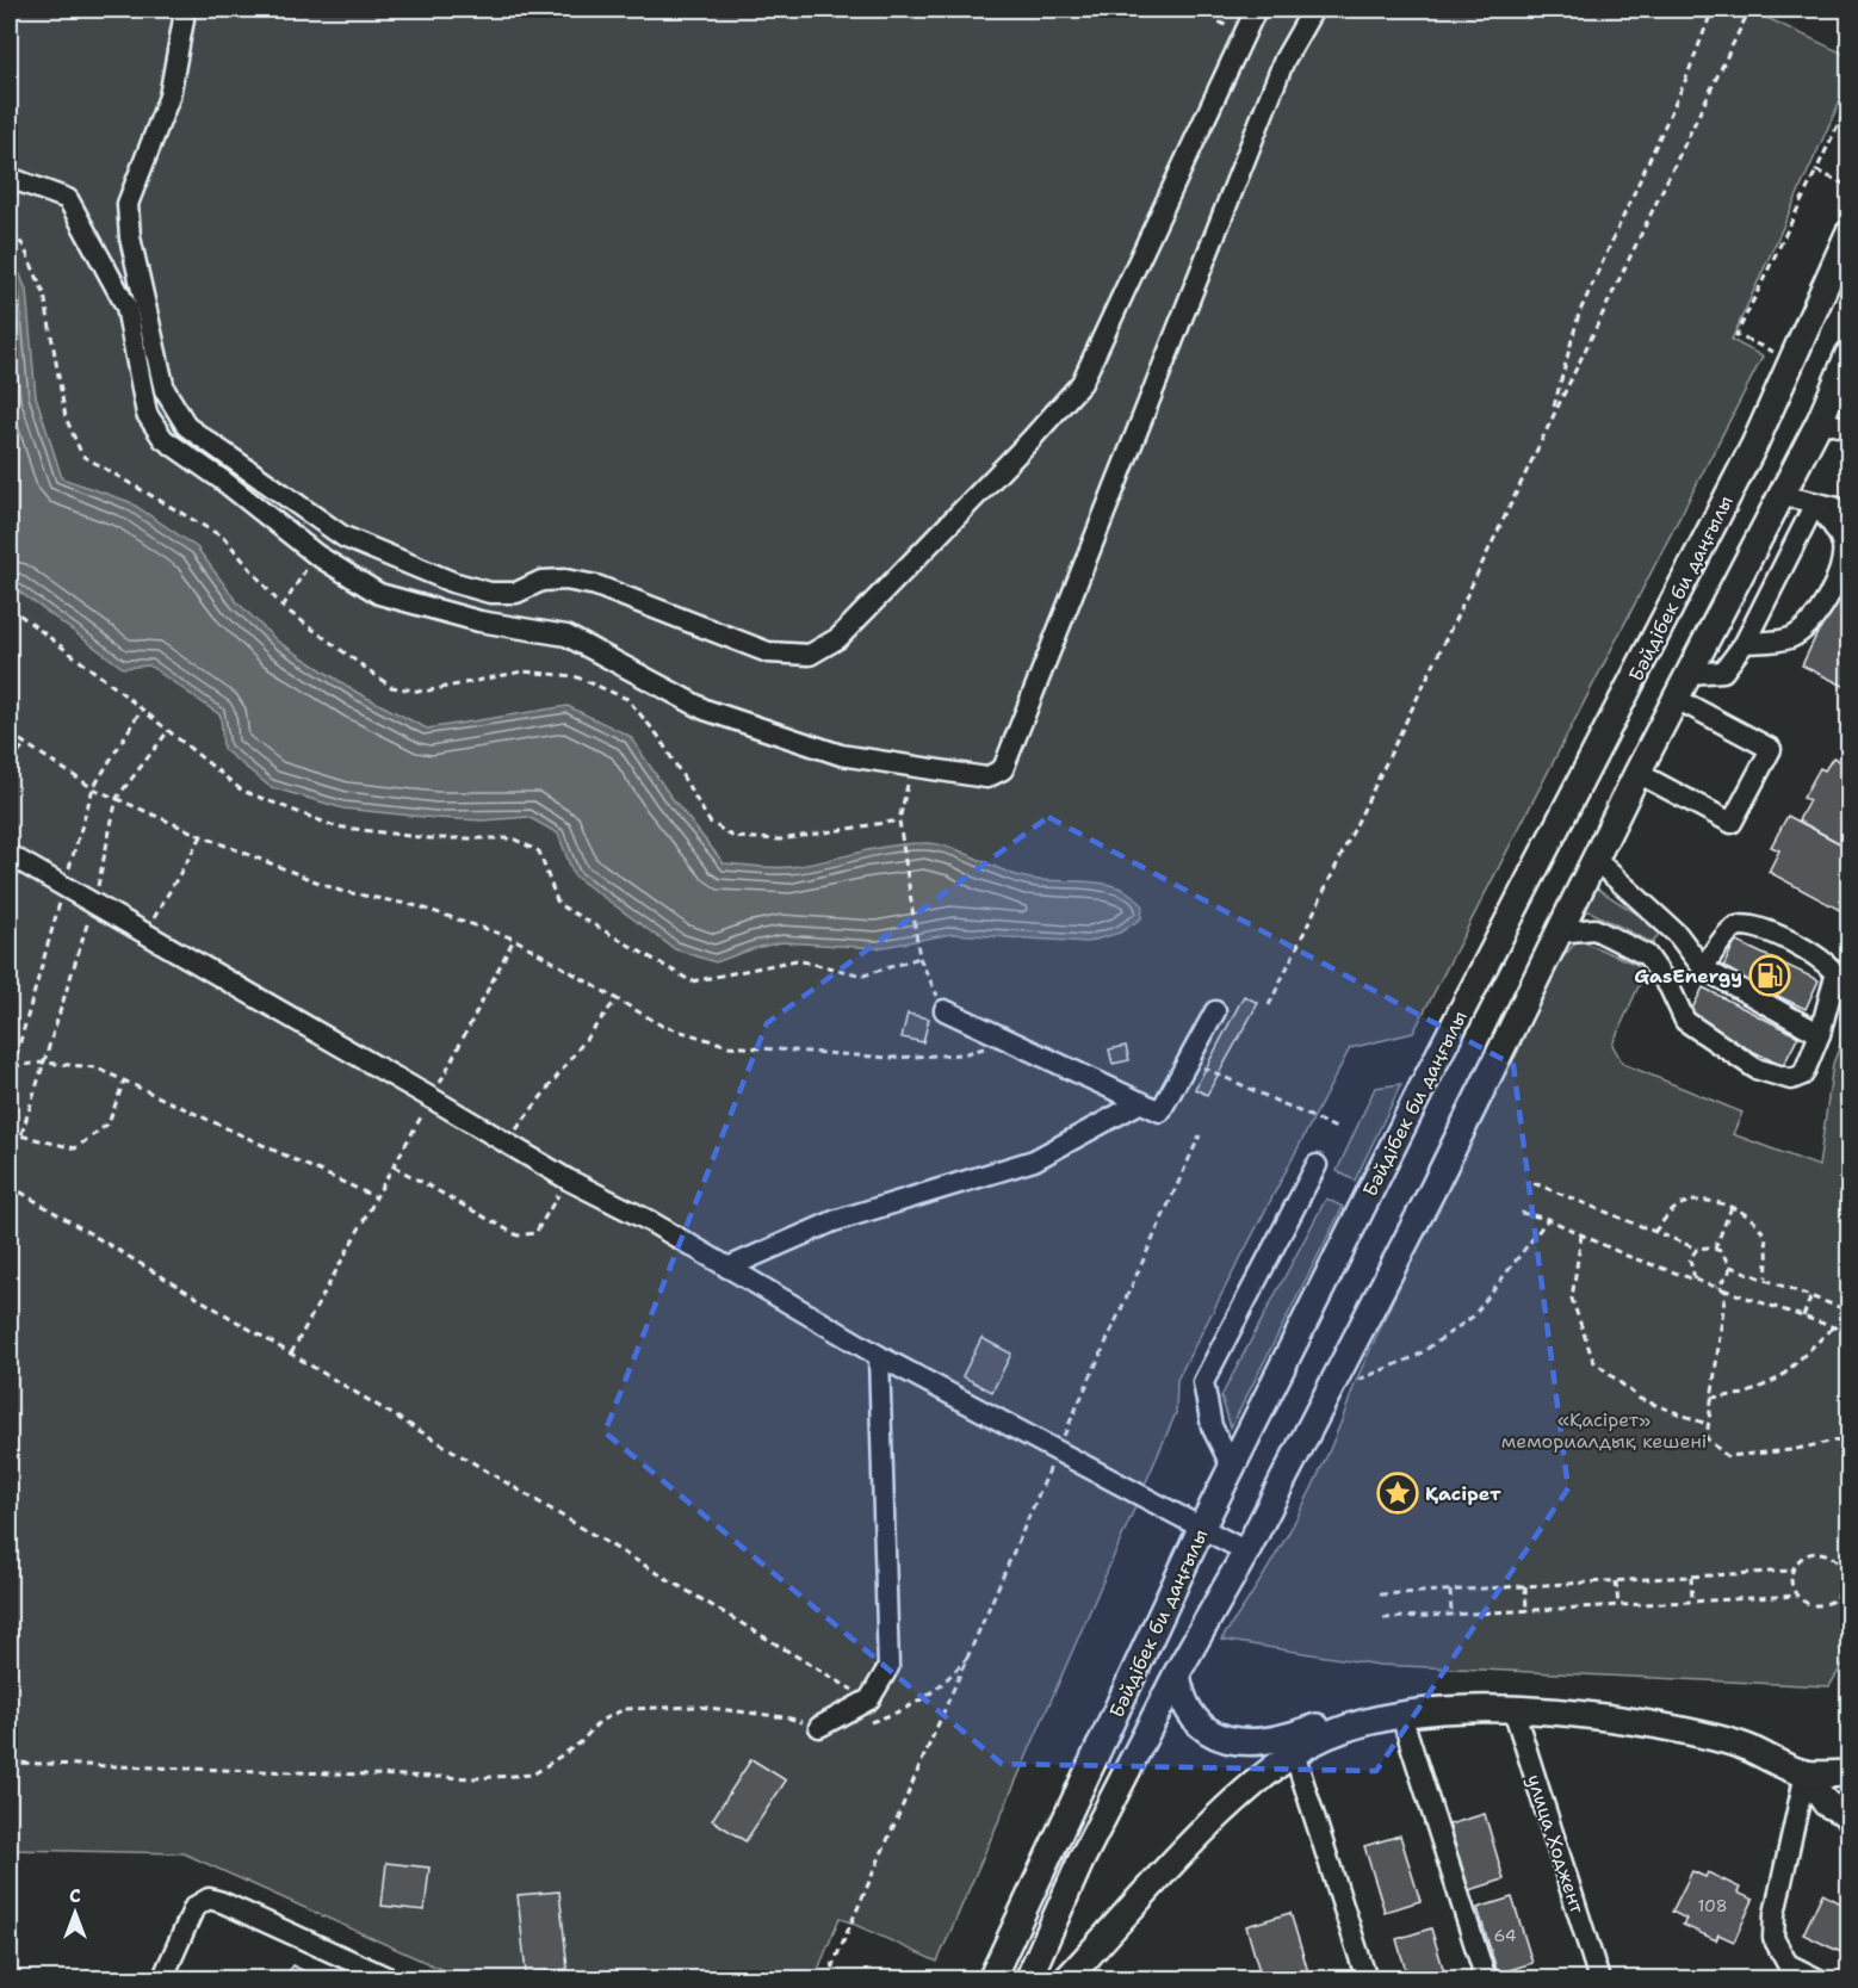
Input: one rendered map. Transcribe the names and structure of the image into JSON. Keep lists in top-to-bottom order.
{
  "streets": {
    "main road": ["Бәйдібек би даңғылы"],
    "street": ["улица Ходжент"]
  },
  "parks": ["«Қасірет» мемориалдық кешені"],
  "places": {
    "fuel station": ["GasEnergy"],
    "place": ["Қасірет"]
  },
  "house_numbers": ["108", "64"],
  "north": "top"
}
